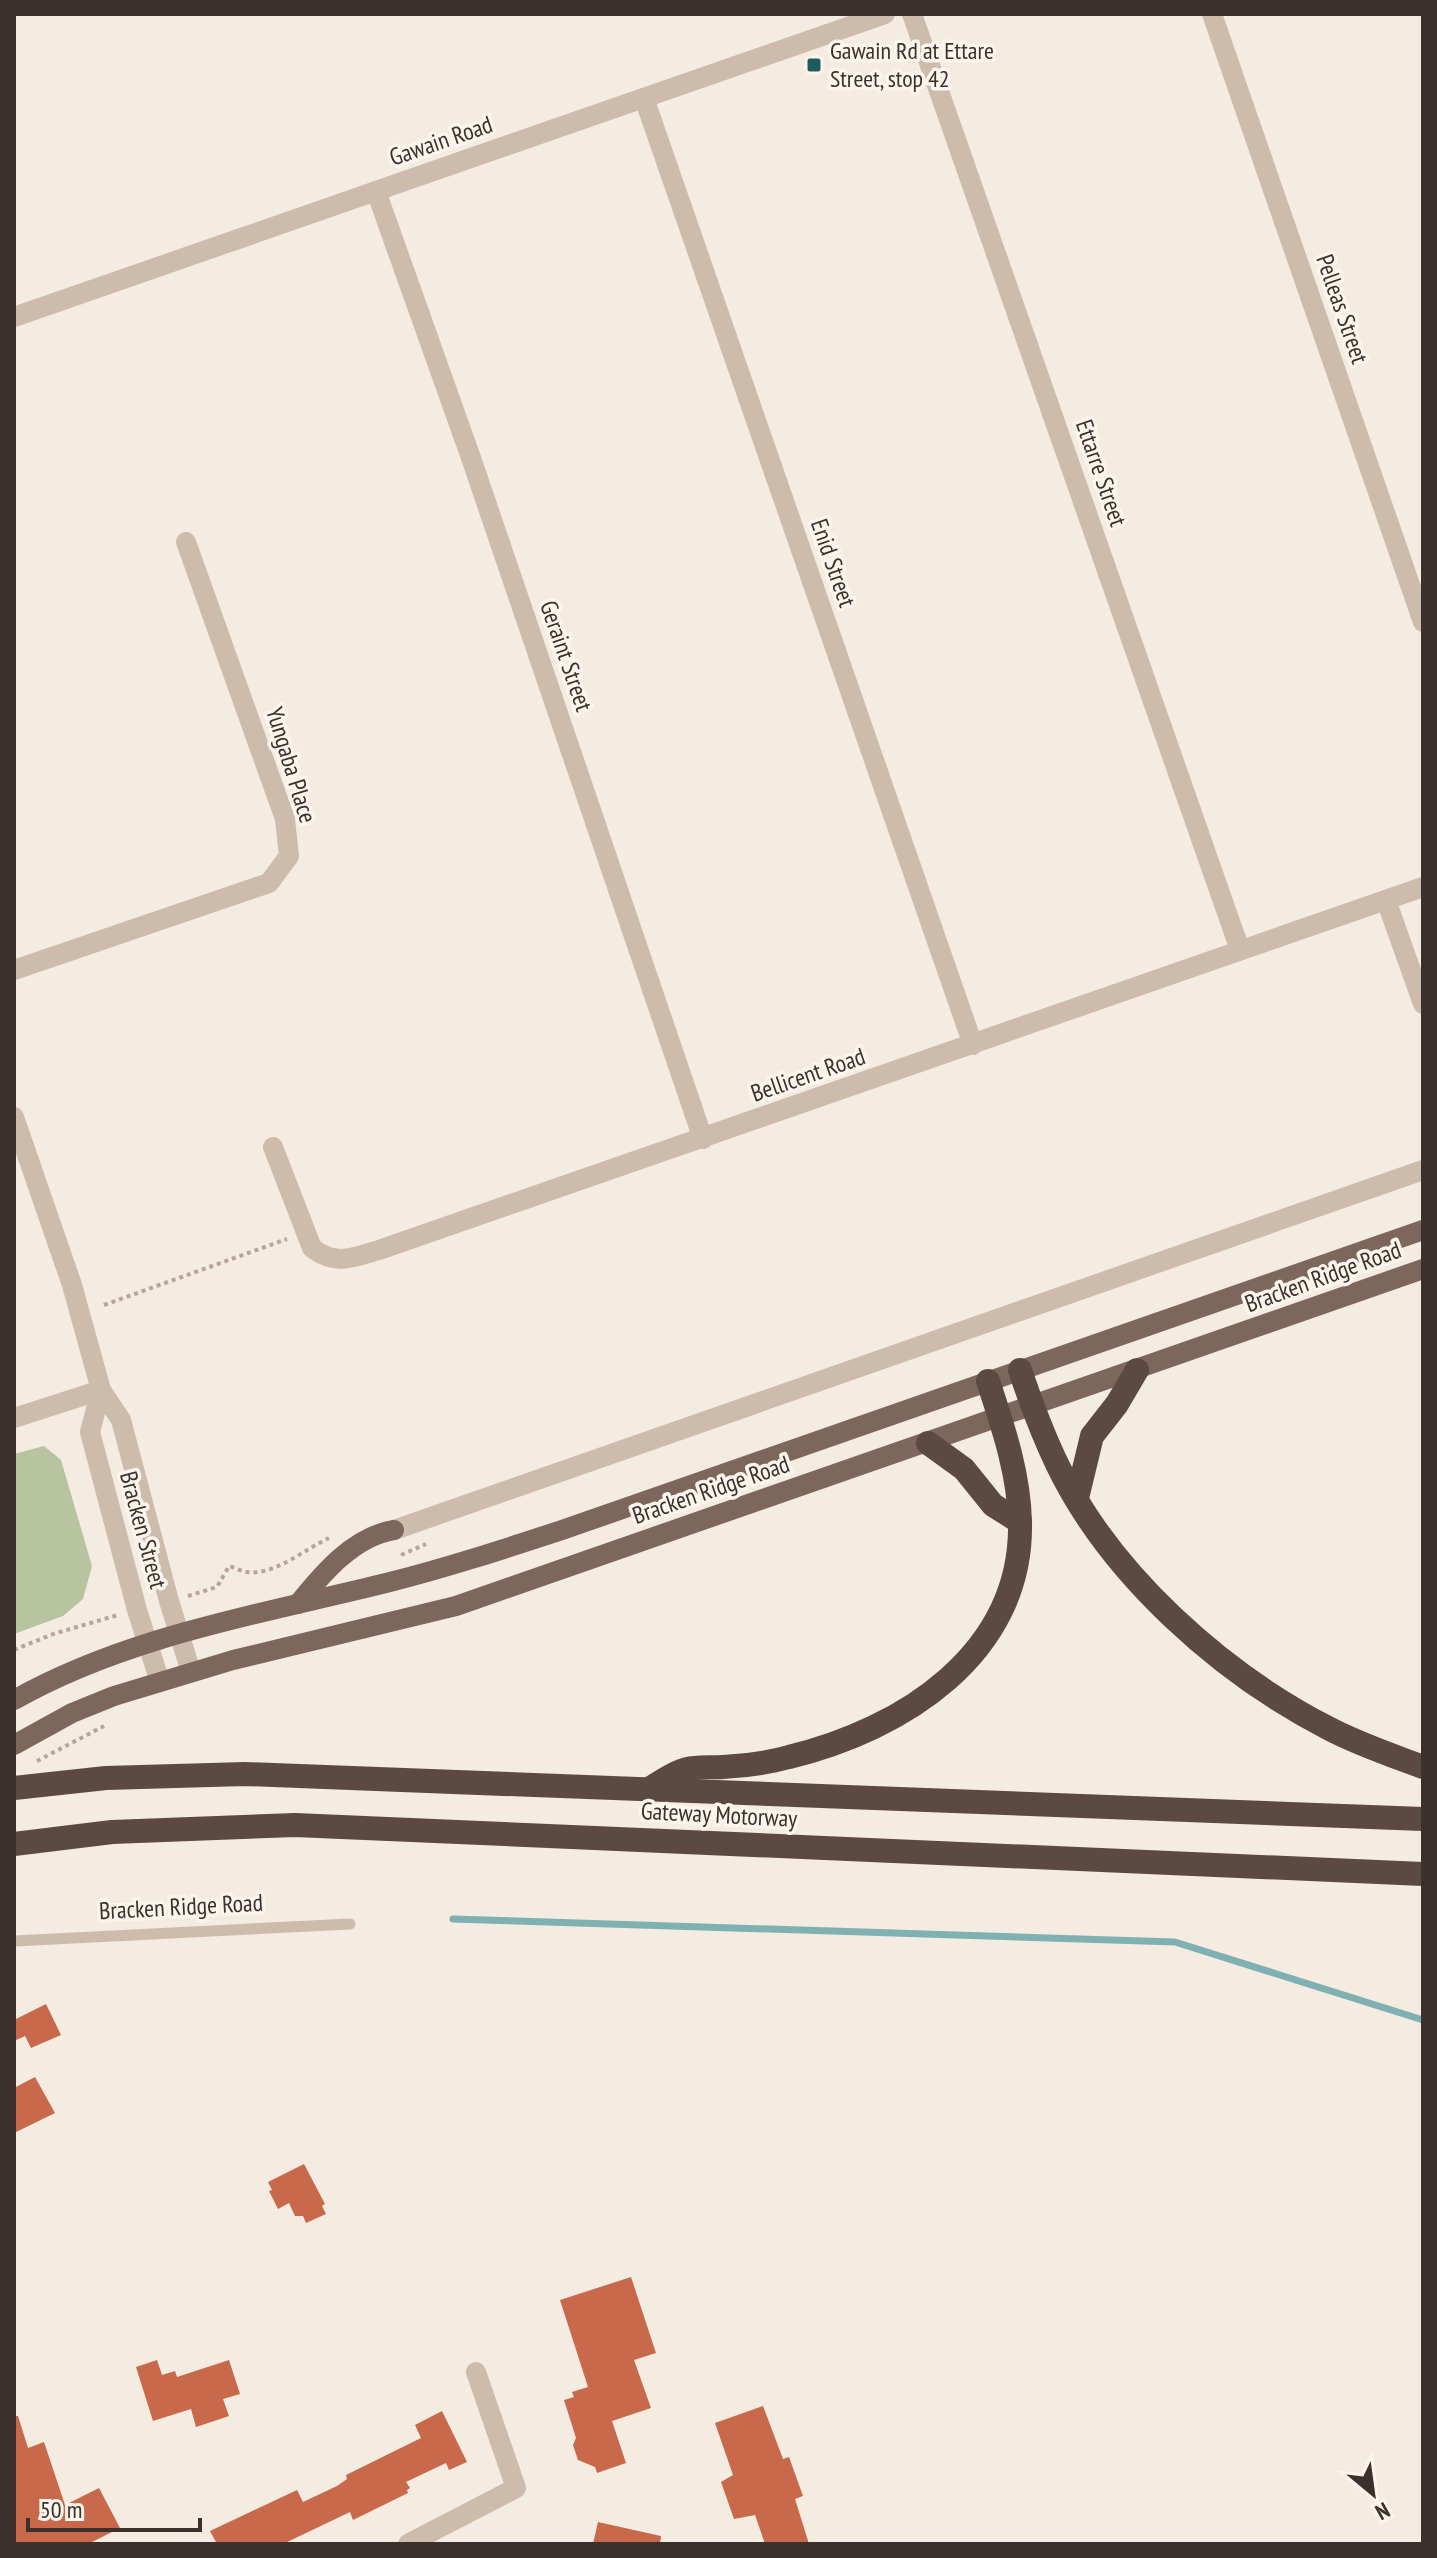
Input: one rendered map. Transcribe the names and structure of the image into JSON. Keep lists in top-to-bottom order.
{
  "streets": {
    "highway": ["Gateway Motorway"],
    "main road": ["Bracken Ridge Road"],
    "street": [
      "Gawain Road",
      "Pelleas Street",
      "Ettarre Street",
      "Enid Street",
      "Geraint Street",
      "Yungaba Place",
      "Bellicent Road",
      "Bracken Street"
    ]
  },
  "crossings": [
    ["Gawain Road", "Enid Street"],
    ["Gawain Road", "Geraint Street"],
    ["Ettarre Street", "Bellicent Road"],
    ["Enid Street", "Bellicent Road"],
    ["Geraint Street", "Bellicent Road"],
    ["Bracken Ridge Road", "Bracken Street"]
  ],
  "places": {
    "transit": ["Gawain Rd at Ettare Street, stop 42"]
  },
  "scale_bar": "50 m",
  "north": "bottom right"
}
